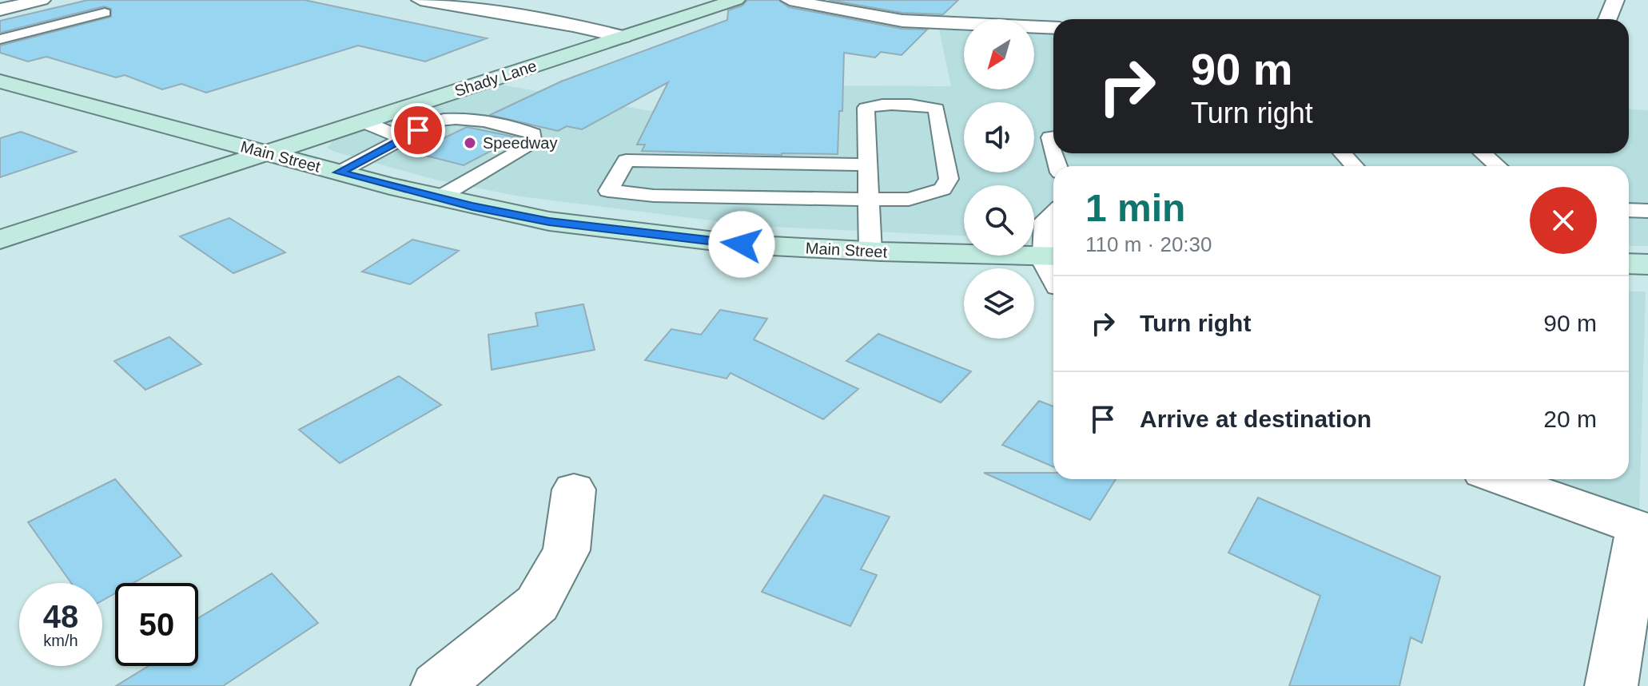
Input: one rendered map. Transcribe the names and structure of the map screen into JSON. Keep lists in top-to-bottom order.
{
  "streets": {
    "street": ["Shady Lane", "Main Street"]
  },
  "crossings": [
    ["Shady Lane", "Main Street"]
  ],
  "places": ["Speedway"],
  "north": "bottom left",
  "page": {
    "turn": ["90 m", "Turn right"],
    "heading": ["1 min", "110 m · 20:30"],
    "list": [
      {
        "name": "Turn right",
        "value": "90 m"
      },
      {
        "name": "Arrive at destination",
        "value": "20 m"
      }
    ],
    "speed": "48 km/h",
    "limit": "50"
  }
}
